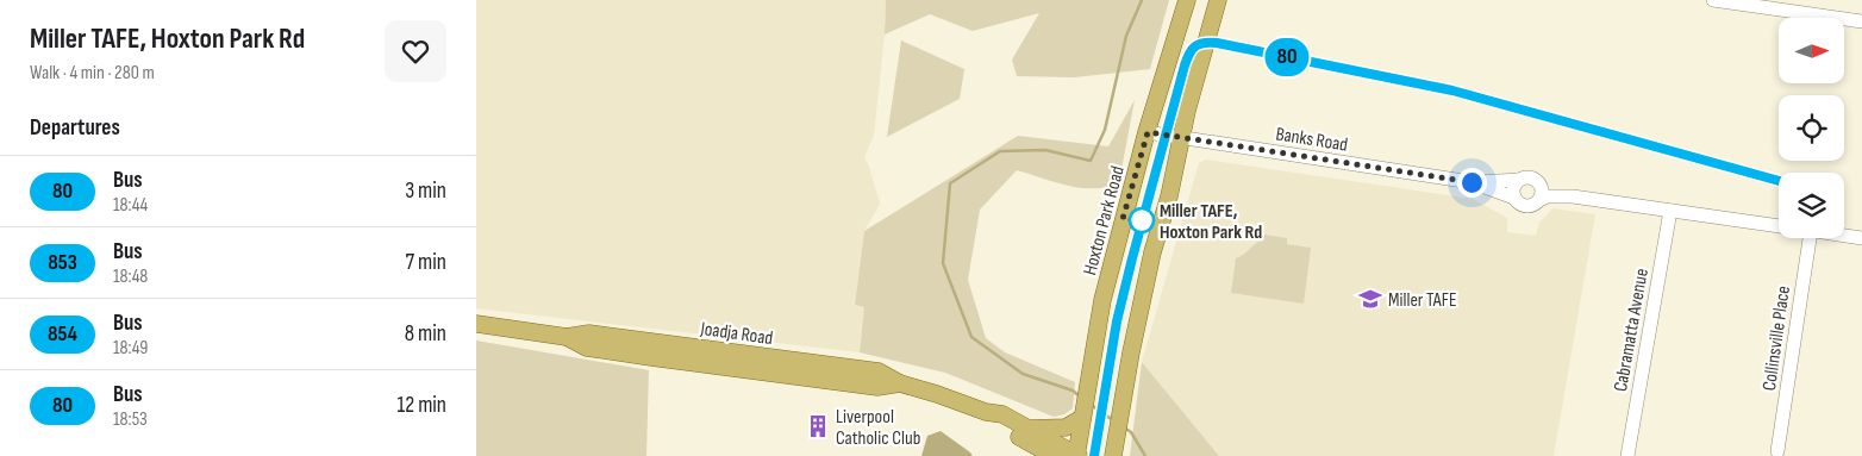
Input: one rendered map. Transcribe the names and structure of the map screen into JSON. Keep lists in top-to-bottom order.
{
  "streets": {
    "main road": ["Hoxton Park Road", "Joadja Road"],
    "street": ["Banks Road", "Cabramatta Avenue", "Collinsville Place"]
  },
  "crossings": [
    ["Banks Road", "Hoxton Park Road"],
    ["Hoxton Park Road", "Joadja Road"]
  ],
  "places": {
    "other": ["Miller TAFE, Hoxton Park Rd"],
    "school or university": ["Miller TAFE"],
    "building": ["Liverpool Catholic Club"]
  },
  "lines": ["bus line 80"],
  "north": "right",
  "page": {
    "heading": [
      ["Miller TAFE, Hoxton Park Rd", "Walk · 4 min · 280 m"],
      "Departures"
    ],
    "on_map": "80",
    "list": [
      {
        "mark": "80",
        "name": "Bus",
        "note": "18:44",
        "value": "3 min"
      },
      {
        "mark": "853",
        "name": "Bus",
        "note": "18:48",
        "value": "7 min"
      },
      {
        "mark": "854",
        "name": "Bus",
        "note": "18:49",
        "value": "8 min"
      },
      {
        "mark": "80",
        "name": "Bus",
        "note": "18:53",
        "value": "12 min"
      }
    ]
  }
}
